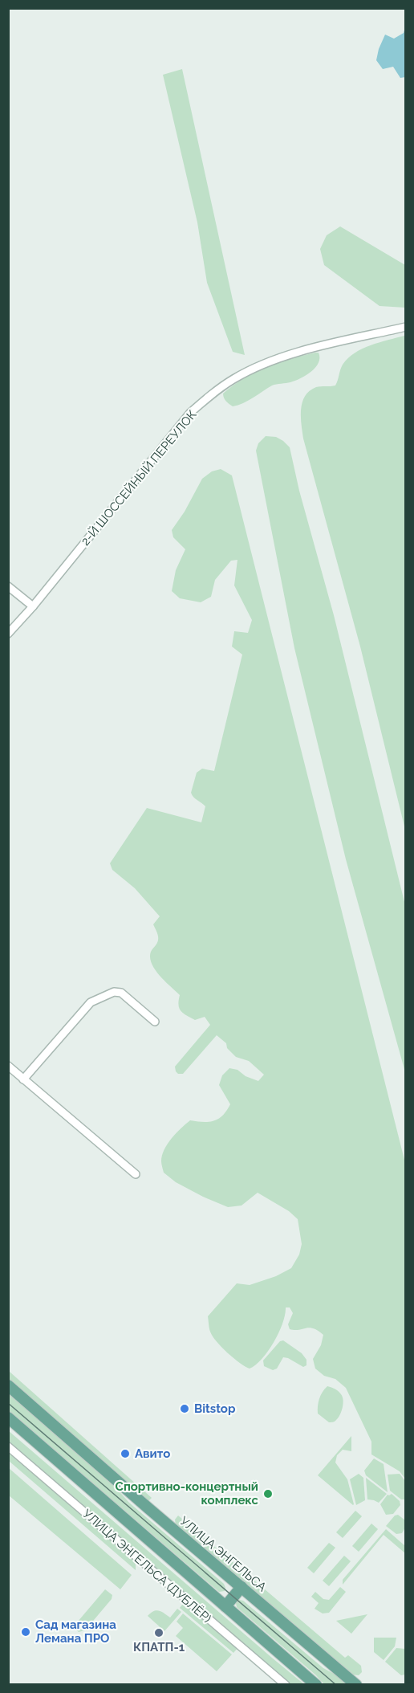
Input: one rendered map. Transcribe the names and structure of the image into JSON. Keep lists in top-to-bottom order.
{
  "streets": {
    "main road": ["УЛИЦА ЭНГЕЛЬСА"],
    "street": ["2-Й ШОССЕЙНЫЙ ПЕРЕУЛОК", "УЛИЦА ЭНГЕЛЬСА (ДУБЛЁР)"]
  },
  "places": [
    "Bitstop",
    "Авито",
    "Спортивно-концертный комплекс",
    "Сад магазина Лемана ПРО",
    "КПАТП-1"
  ]
}
